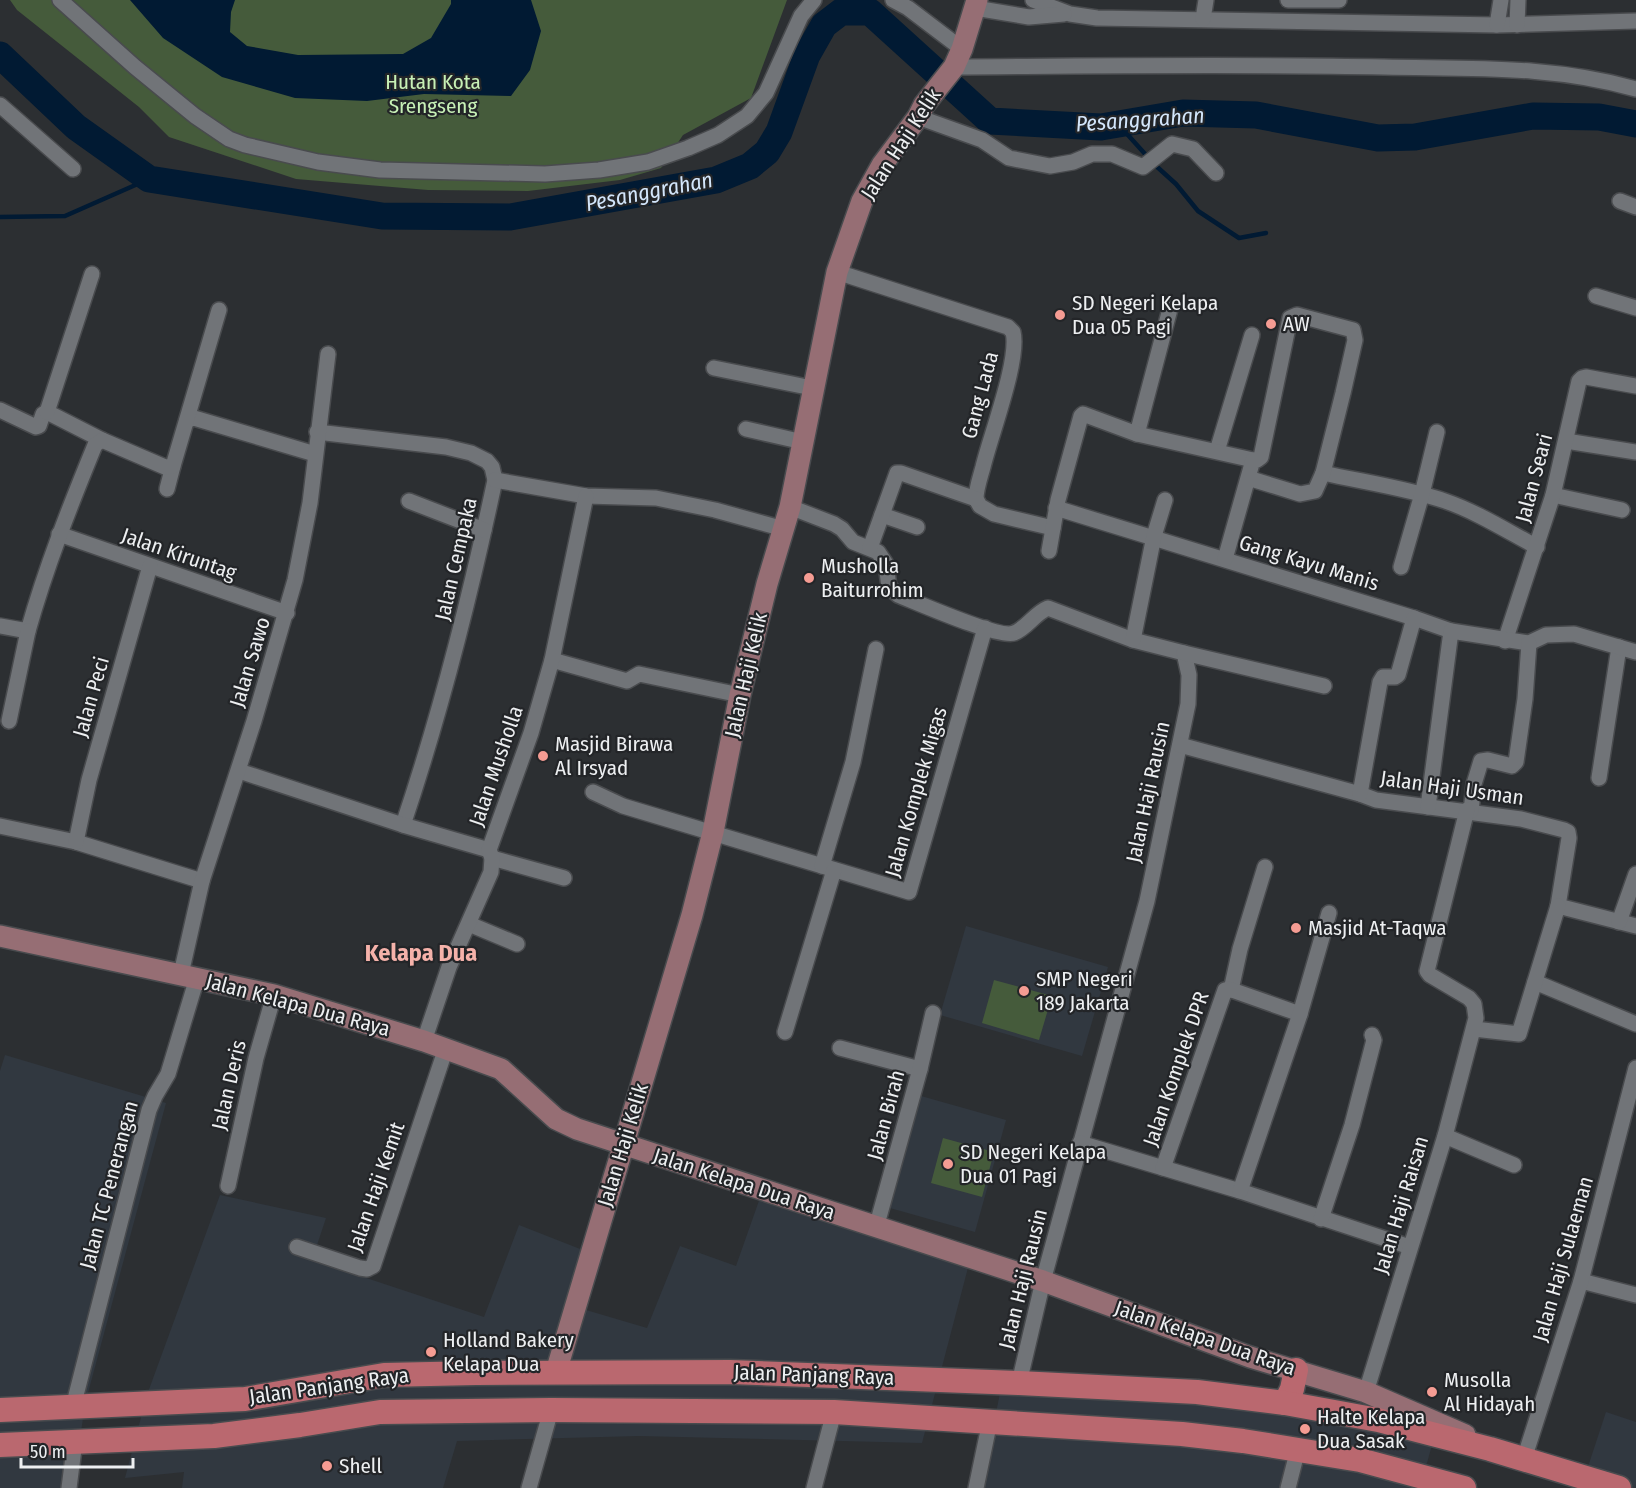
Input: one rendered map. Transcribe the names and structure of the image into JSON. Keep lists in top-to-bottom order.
{
  "streets": {
    "main road": ["Jalan Panjang Raya"],
    "street": [
      "Jalan Haji Kelik",
      "Gang Lada",
      "Jalan Seari",
      "Jalan Kiruntag",
      "Jalan Cempaka",
      "Gang Kayu Manis",
      "Jalan Sawo",
      "Jalan Peci",
      "Jalan Musholla",
      "Jalan Haji Usman",
      "Jalan Komplek Migas",
      "Jalan Haji Rausin",
      "Jalan Kelapa Dua Raya",
      "Jalan Komplek DPR",
      "Jalan Deris",
      "Jalan Birah",
      "Jalan TC Penerangan",
      "Jalan Haji Kemit",
      "Jalan Haji Raisan",
      "Jalan Haji Sulaeman"
    ]
  },
  "crossings": [
    ["Jalan Haji Kelik", "Gang Lada"],
    ["Jalan Haji Kelik", "Jalan Cempaka"],
    ["Jalan Haji Kelik", "Jalan Komplek Migas"],
    ["Jalan Haji Kelik", "Jalan Kelapa Dua Raya"],
    ["Jalan Haji Kelik", "Jalan Panjang Raya"],
    ["Jalan Seari", "Gang Kayu Manis"],
    ["Jalan Kiruntag", "Jalan Sawo"],
    ["Jalan Kiruntag", "Jalan Peci"],
    ["Jalan Cempaka", "Jalan Musholla"],
    ["Jalan Sawo", "Jalan Kelapa Dua Raya"],
    ["Jalan Sawo", "Jalan TC Penerangan"],
    ["Jalan Musholla", "Jalan Kelapa Dua Raya"],
    ["Jalan Haji Usman", "Jalan Haji Rausin"],
    ["Jalan Haji Usman", "Jalan Haji Raisan"],
    ["Jalan Haji Rausin", "Jalan Kelapa Dua Raya"],
    ["Jalan Haji Rausin", "Jalan Komplek DPR"],
    ["Jalan Haji Rausin", "Jalan Panjang Raya"],
    ["Jalan Kelapa Dua Raya", "Jalan Deris"],
    ["Jalan Kelapa Dua Raya", "Jalan Birah"],
    ["Jalan Kelapa Dua Raya", "Jalan TC Penerangan"],
    ["Jalan Kelapa Dua Raya", "Jalan Haji Kemit"],
    ["Jalan Kelapa Dua Raya", "Jalan Haji Raisan"],
    ["Jalan Kelapa Dua Raya", "Jalan Panjang Raya"],
    ["Jalan Komplek DPR", "Jalan Haji Raisan"],
    ["Jalan TC Penerangan", "Jalan Panjang Raya"],
    ["Jalan Haji Sulaeman", "Jalan Panjang Raya"]
  ],
  "districts": ["Kelapa Dua"],
  "water": ["Pesanggrahan"],
  "parks": ["Hutan Kota Srengseng"],
  "places": [
    "SD Negeri Kelapa Dua 05 Pagi",
    "AW",
    "Musholla Baiturrohim",
    "Masjid Birawa Al Irsyad",
    "Masjid At-Taqwa",
    "SMP Negeri 189 Jakarta",
    "SD Negeri Kelapa Dua 01 Pagi",
    "Holland Bakery Kelapa Dua",
    "Musolla Al Hidayah",
    "Halte Kelapa Dua Sasak",
    "Shell"
  ],
  "scale_bar": "50 m"
}
